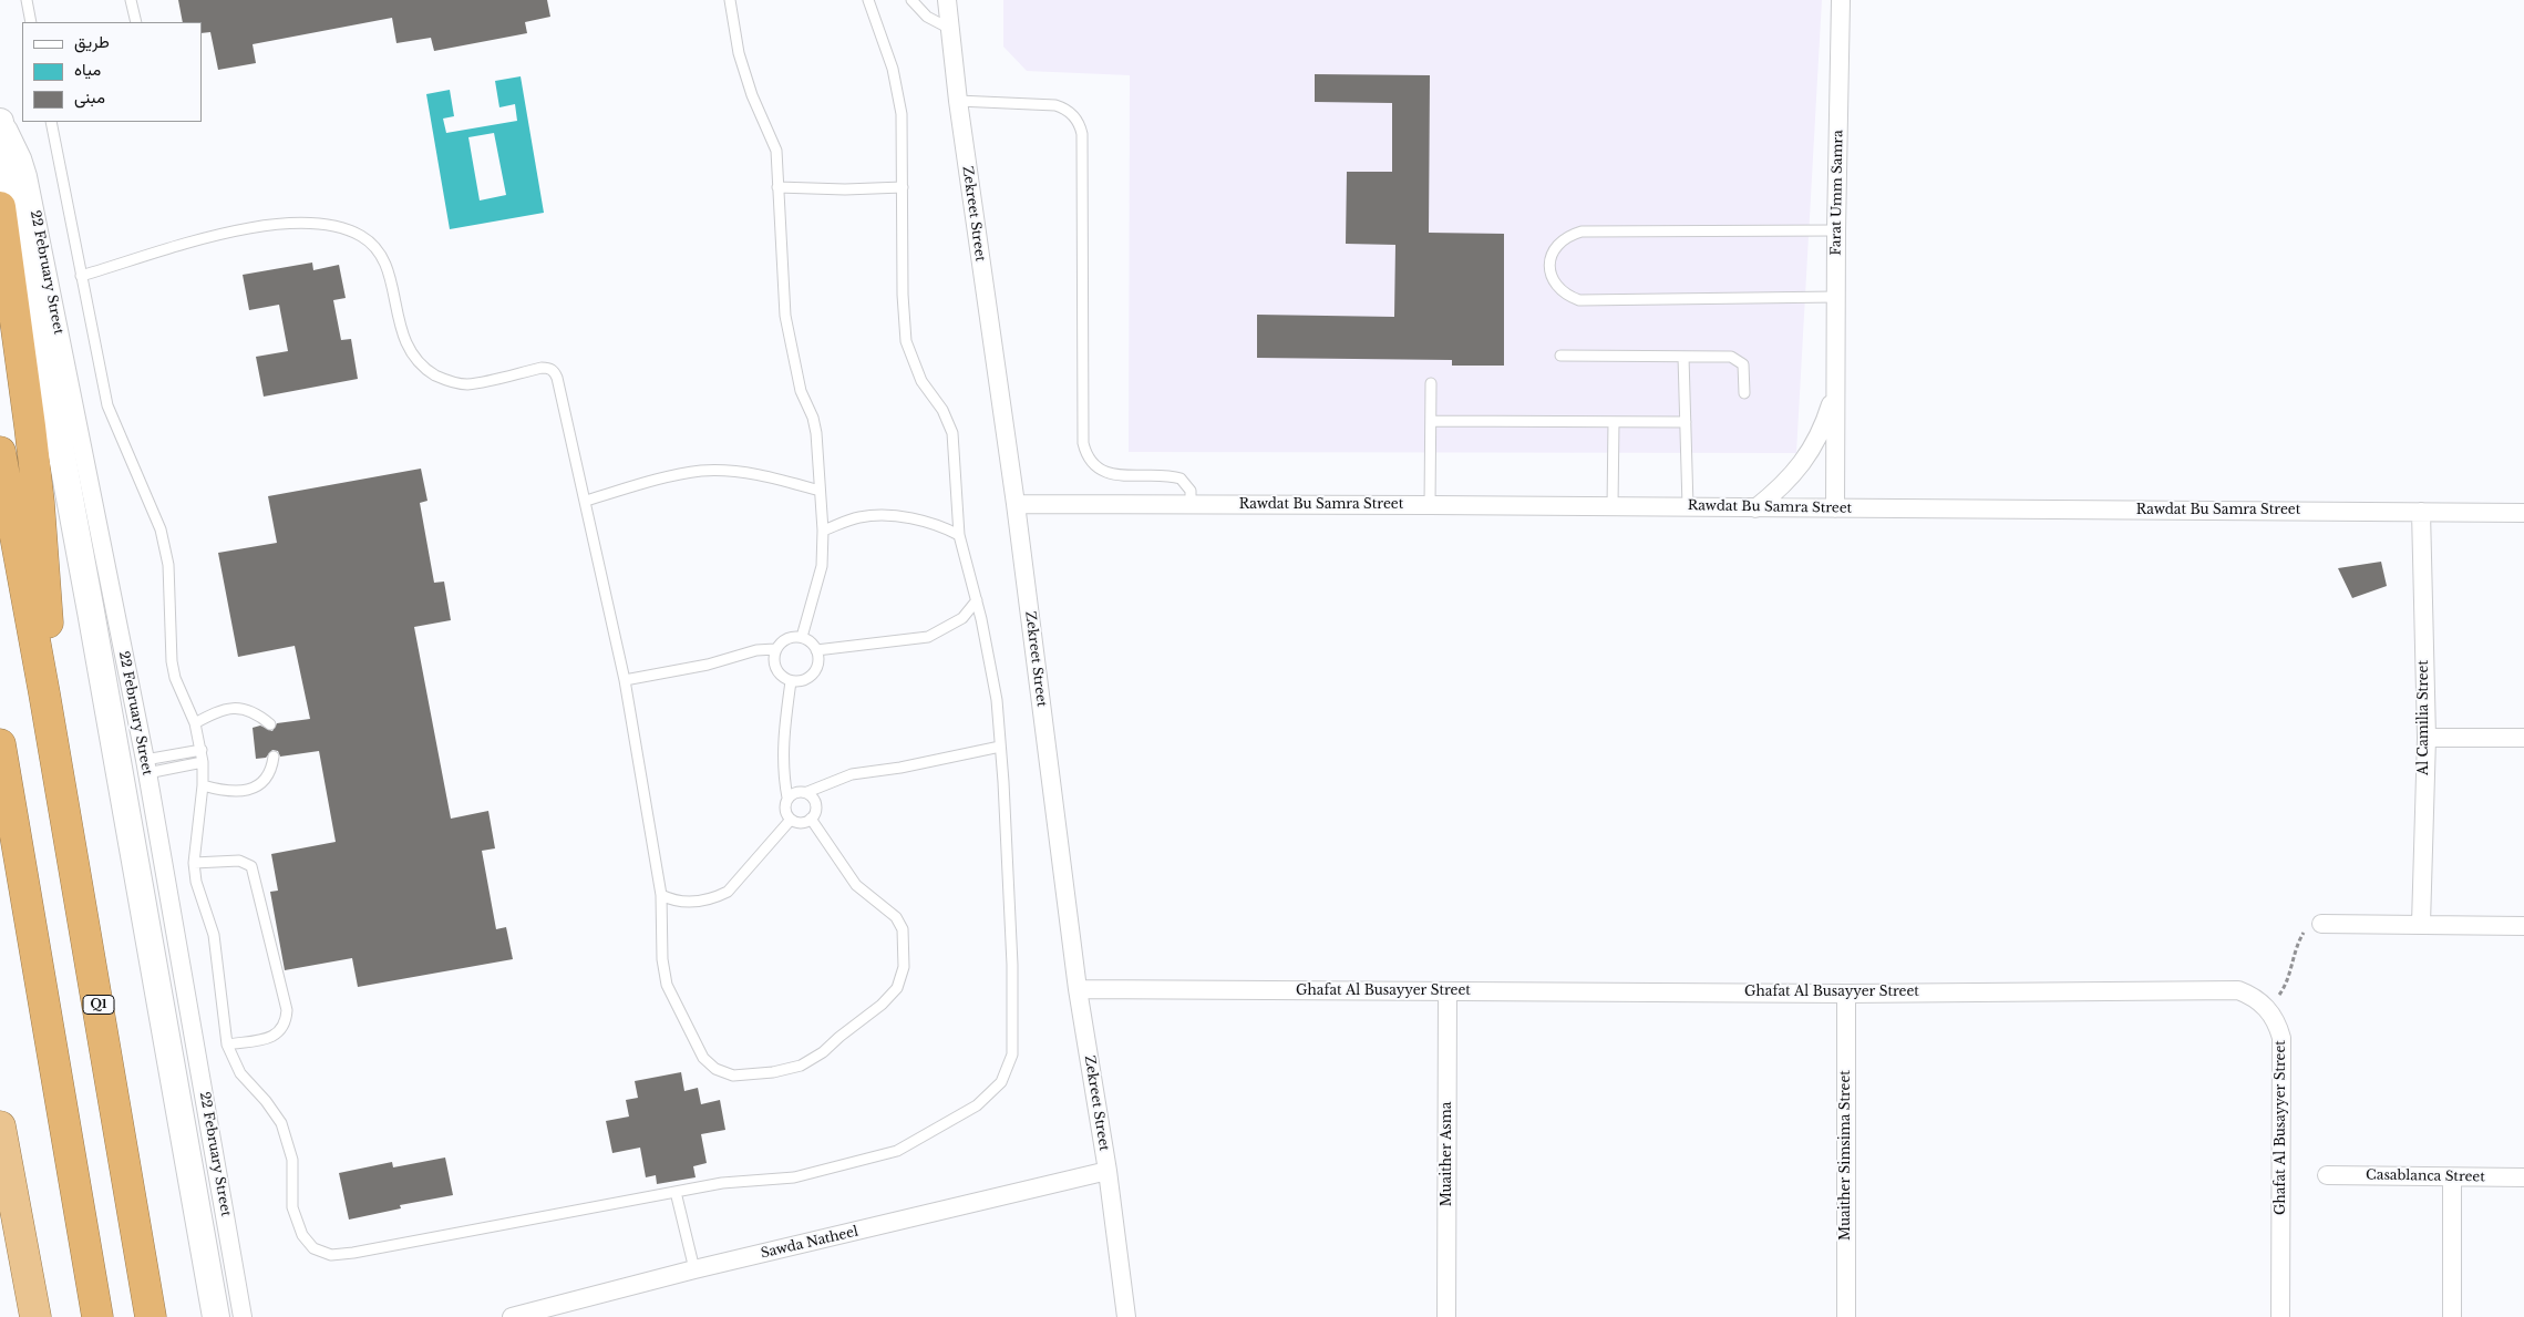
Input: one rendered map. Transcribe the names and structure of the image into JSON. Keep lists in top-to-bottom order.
{
  "streets": {
    "highway": ["Q1"],
    "main road": ["22 February Street"],
    "street": [
      "Farat Umm Samra",
      "Zekreet Street",
      "Rawdat Bu Samra Street",
      "Al Camilia Street",
      "Ghafat Al Busayyer Street",
      "Muaither Asma",
      "Muaither Simsima Street",
      "Casablanca Street",
      "Sawda Natheel"
    ]
  },
  "crossings": [
    ["Farat Umm Samra", "Rawdat Bu Samra Street"],
    ["Zekreet Street", "Rawdat Bu Samra Street"],
    ["Zekreet Street", "Ghafat Al Busayyer Street"],
    ["Zekreet Street", "Sawda Natheel"],
    ["Rawdat Bu Samra Street", "Al Camilia Street"],
    ["Ghafat Al Busayyer Street", "Muaither Asma"],
    ["Ghafat Al Busayyer Street", "Muaither Simsima Street"]
  ],
  "legend": ["طريق", "مياه", "مبنى"]
}
